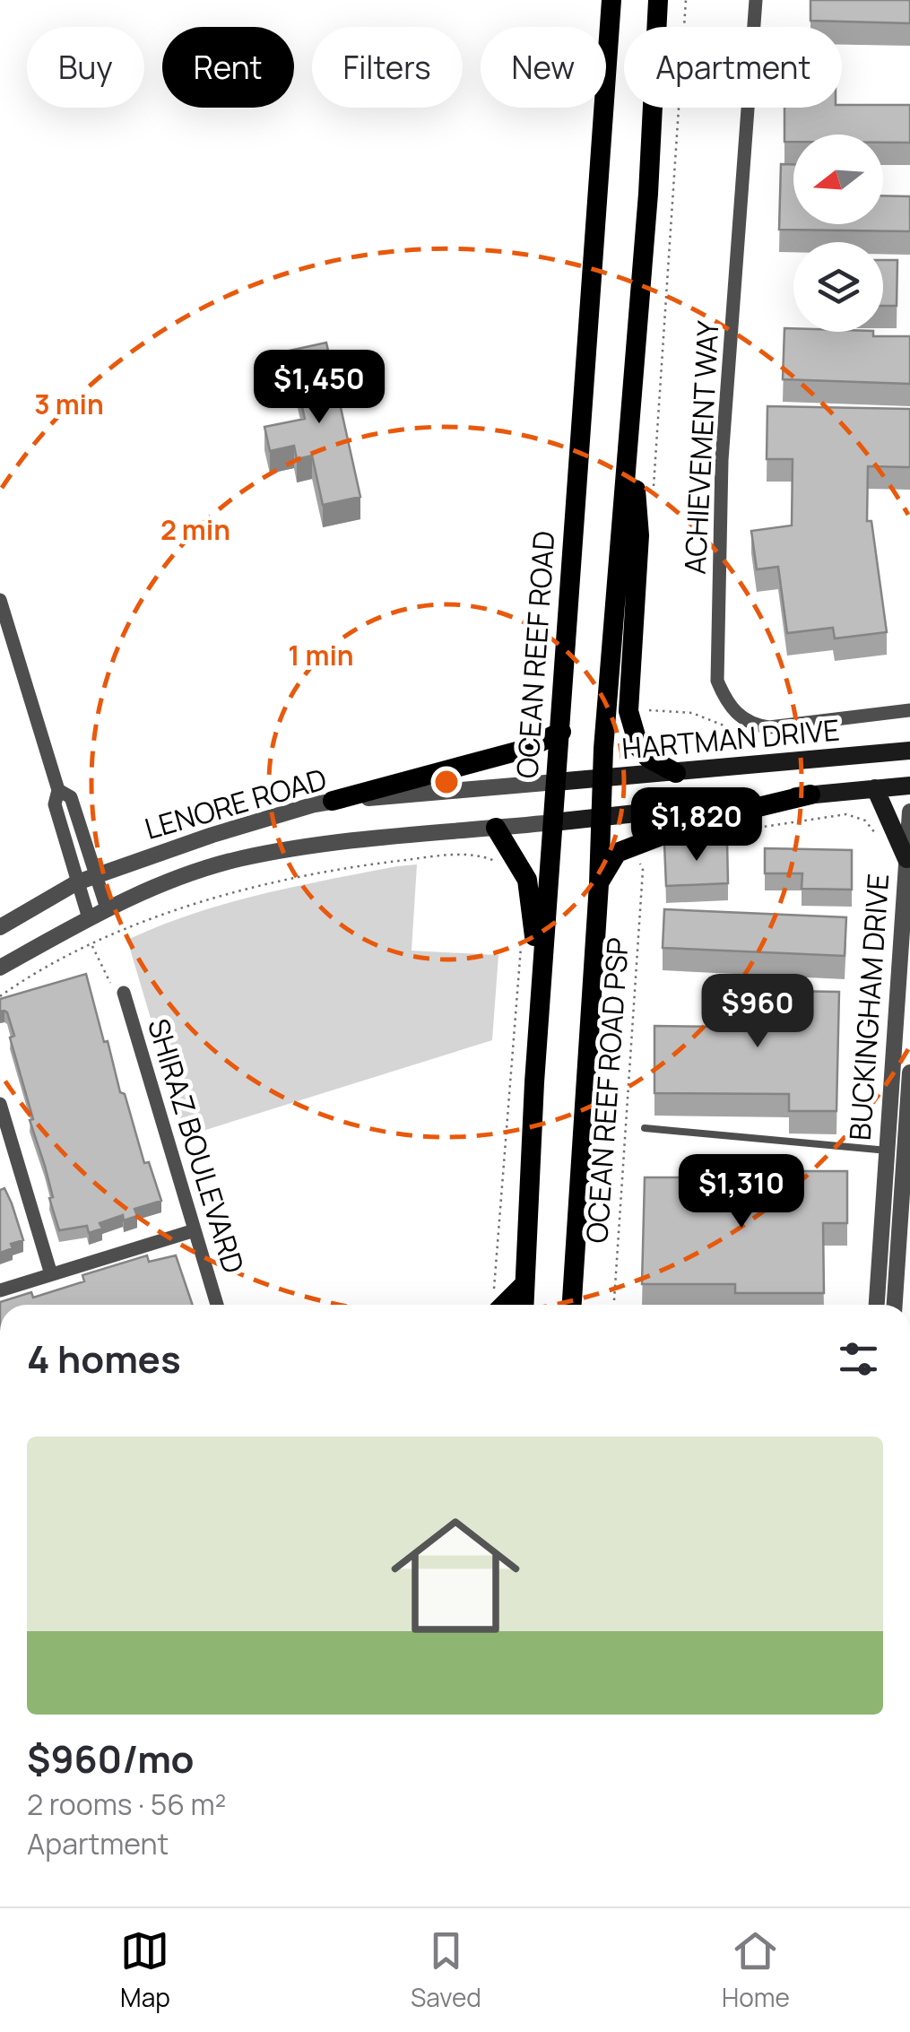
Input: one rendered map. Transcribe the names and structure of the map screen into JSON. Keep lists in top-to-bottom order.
{
  "streets": {
    "main road": ["OCEAN REEF ROAD", "HARTMAN DRIVE"],
    "street": [
      "ACHIEVEMENT WAY",
      "LENORE ROAD",
      "BUCKINGHAM DRIVE",
      "SHIRAZ BOULEVARD"
    ],
    "path": ["OCEAN REEF ROAD PSP"]
  },
  "crossings": [
    ["OCEAN REEF ROAD", "HARTMAN DRIVE"],
    ["OCEAN REEF ROAD", "LENORE ROAD"],
    ["HARTMAN DRIVE", "LENORE ROAD"]
  ],
  "north": "left",
  "page": {
    "chip": [
      "Buy",
      "Rent",
      "Filters",
      "New",
      "Apartment"
    ],
    "price": [
      "$1,450",
      "$1,820",
      "$960",
      "$1,310"
    ],
    "heading": "4 homes",
    "list": [
      {
        "name": "$960/mo",
        "note": "2 rooms · 56 m² · Apartment"
      }
    ],
    "tabs": ["Map", "Saved", "Home"]
  },
  "rings": ["3 min", "2 min", "1 min"]
}
